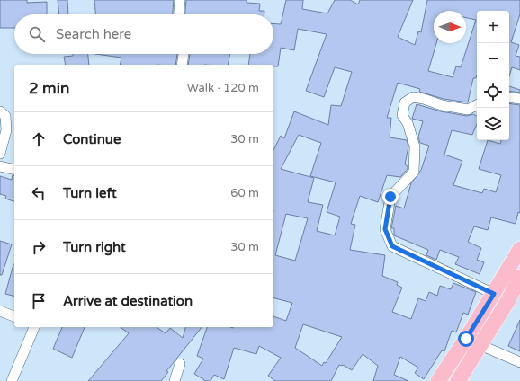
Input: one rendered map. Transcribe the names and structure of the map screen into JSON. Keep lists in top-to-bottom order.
{
  "north": "right",
  "page": {
    "map_buttons": ["+", "−"],
    "search": "Search here",
    "heading": ["2 min", "Walk · 120 m"],
    "list": [
      ["Continue", "30 m"],
      ["Turn left", "60 m"],
      ["Turn right", "30 m"],
      "Arrive at destination"
    ]
  }
}
